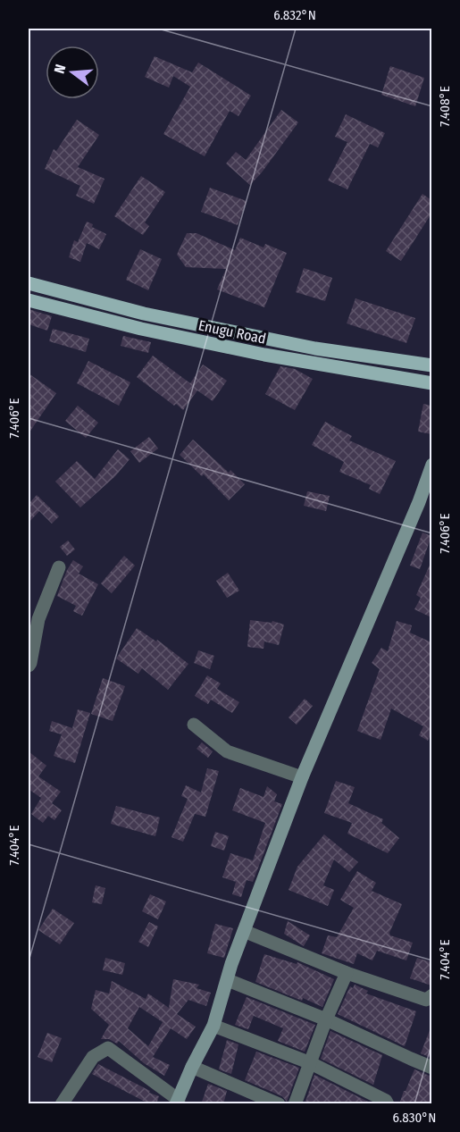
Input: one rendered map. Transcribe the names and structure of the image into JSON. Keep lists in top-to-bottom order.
{
  "streets": {
    "main road": ["Enugu Road"]
  },
  "north": "left",
  "coordinates": [
    "6.832°N",
    "7.408°E",
    "7.406°E",
    "7.404°E",
    "6.830°N"
  ]
}
